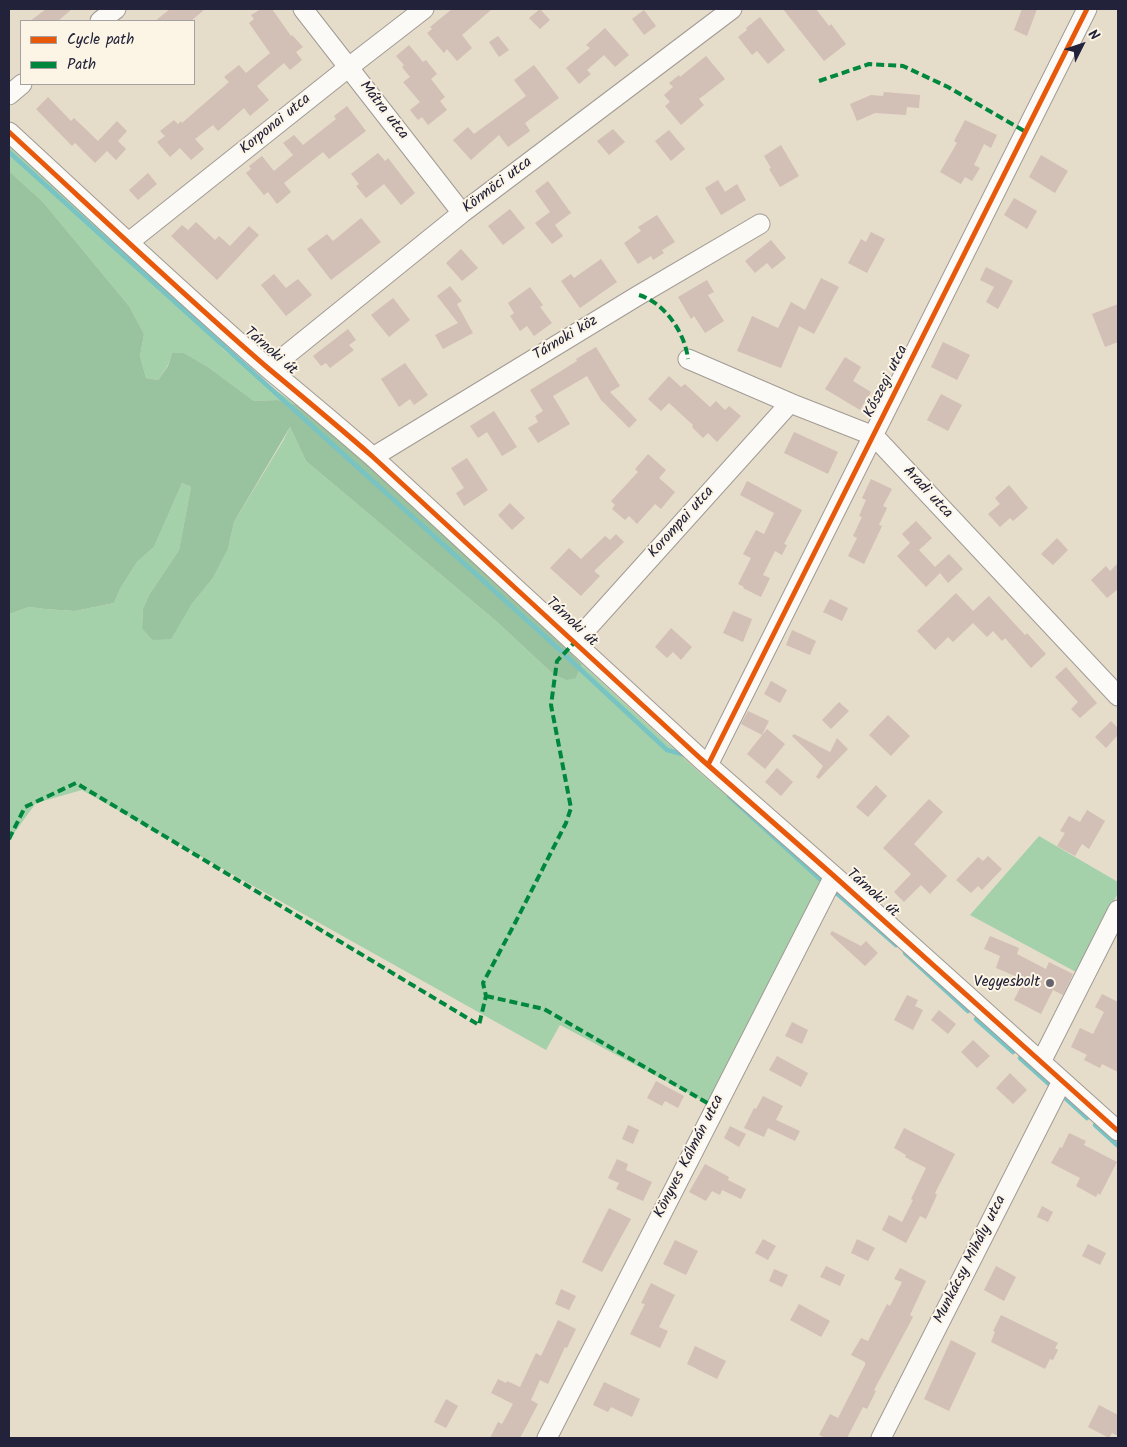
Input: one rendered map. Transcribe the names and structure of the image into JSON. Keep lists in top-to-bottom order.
{
  "streets": {
    "street": [
      "Mátra utca",
      "Korponai utca",
      "Körmöci utca",
      "Tárnoki köz",
      "Tárnoki út",
      "Kőszegi utca",
      "Aradi utca",
      "Korompai utca",
      "Könyves Kálmán utca",
      "Munkácsy Mihály utca"
    ]
  },
  "crossings": [
    ["Mátra utca", "Korponai utca"],
    ["Mátra utca", "Körmöci utca"],
    ["Korponai utca", "Tárnoki út"],
    ["Körmöci utca", "Tárnoki út"],
    ["Tárnoki köz", "Tárnoki út"],
    ["Tárnoki út", "Kőszegi utca"],
    ["Tárnoki út", "Korompai utca"],
    ["Tárnoki út", "Könyves Kálmán utca"],
    ["Tárnoki út", "Munkácsy Mihály utca"],
    ["Kőszegi utca", "Aradi utca"],
    ["Aradi utca", "Korompai utca"]
  ],
  "places": ["Vegyesbolt"],
  "legend": ["Cycle path", "Path"],
  "north": "top right"
}
